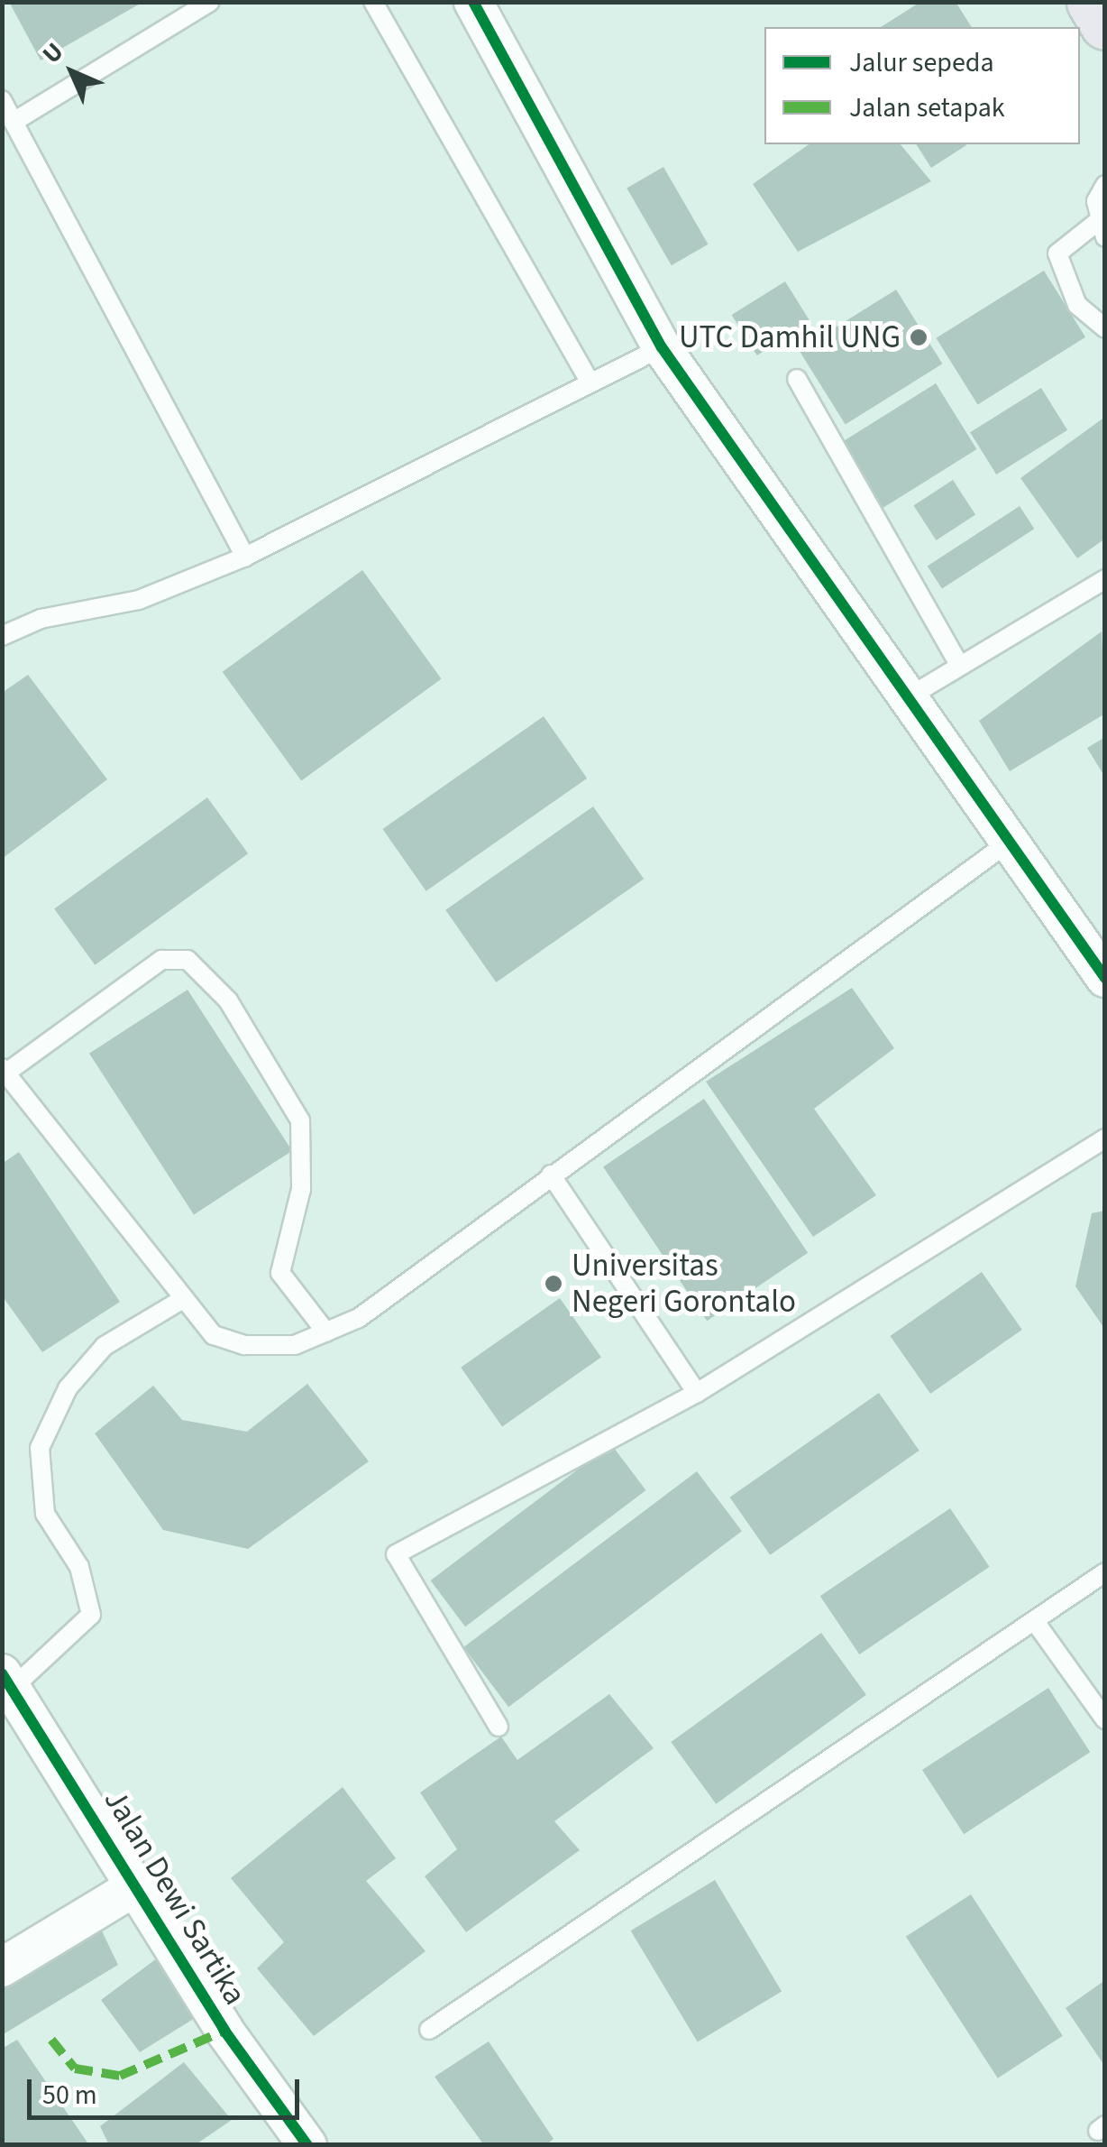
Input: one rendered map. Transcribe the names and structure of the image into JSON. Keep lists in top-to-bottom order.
{
  "streets": {
    "street": ["Jalan Dewi Sartika"]
  },
  "places": ["UTC Damhil UNG", "Universitas Negeri Gorontalo"],
  "legend": ["Jalur sepeda", "Jalan setapak"],
  "scale_bar": "50 m",
  "north": "top left"
}
